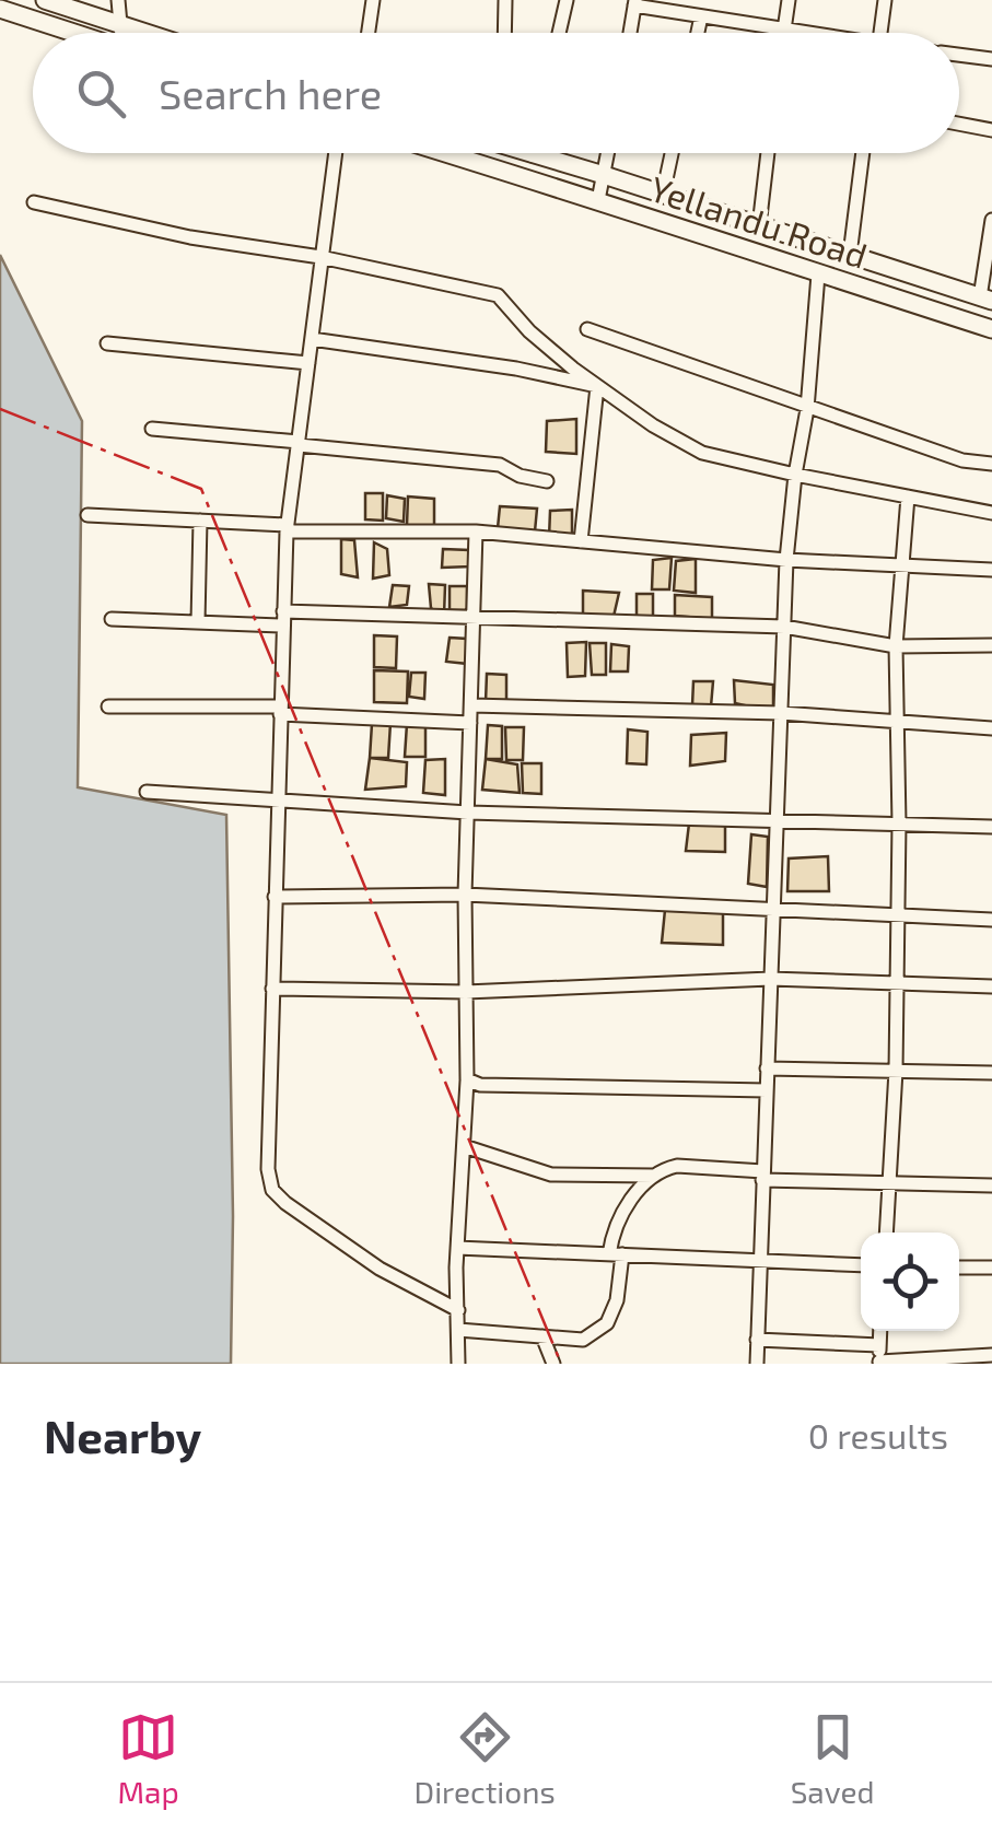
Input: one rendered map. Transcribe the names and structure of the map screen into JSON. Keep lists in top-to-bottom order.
{
  "streets": {
    "main road": ["Yellandu Road"]
  },
  "page": {
    "search": "Search here",
    "heading": ["Nearby", "0 results"],
    "nav": ["Map", "Directions", "Saved"]
  }
}
